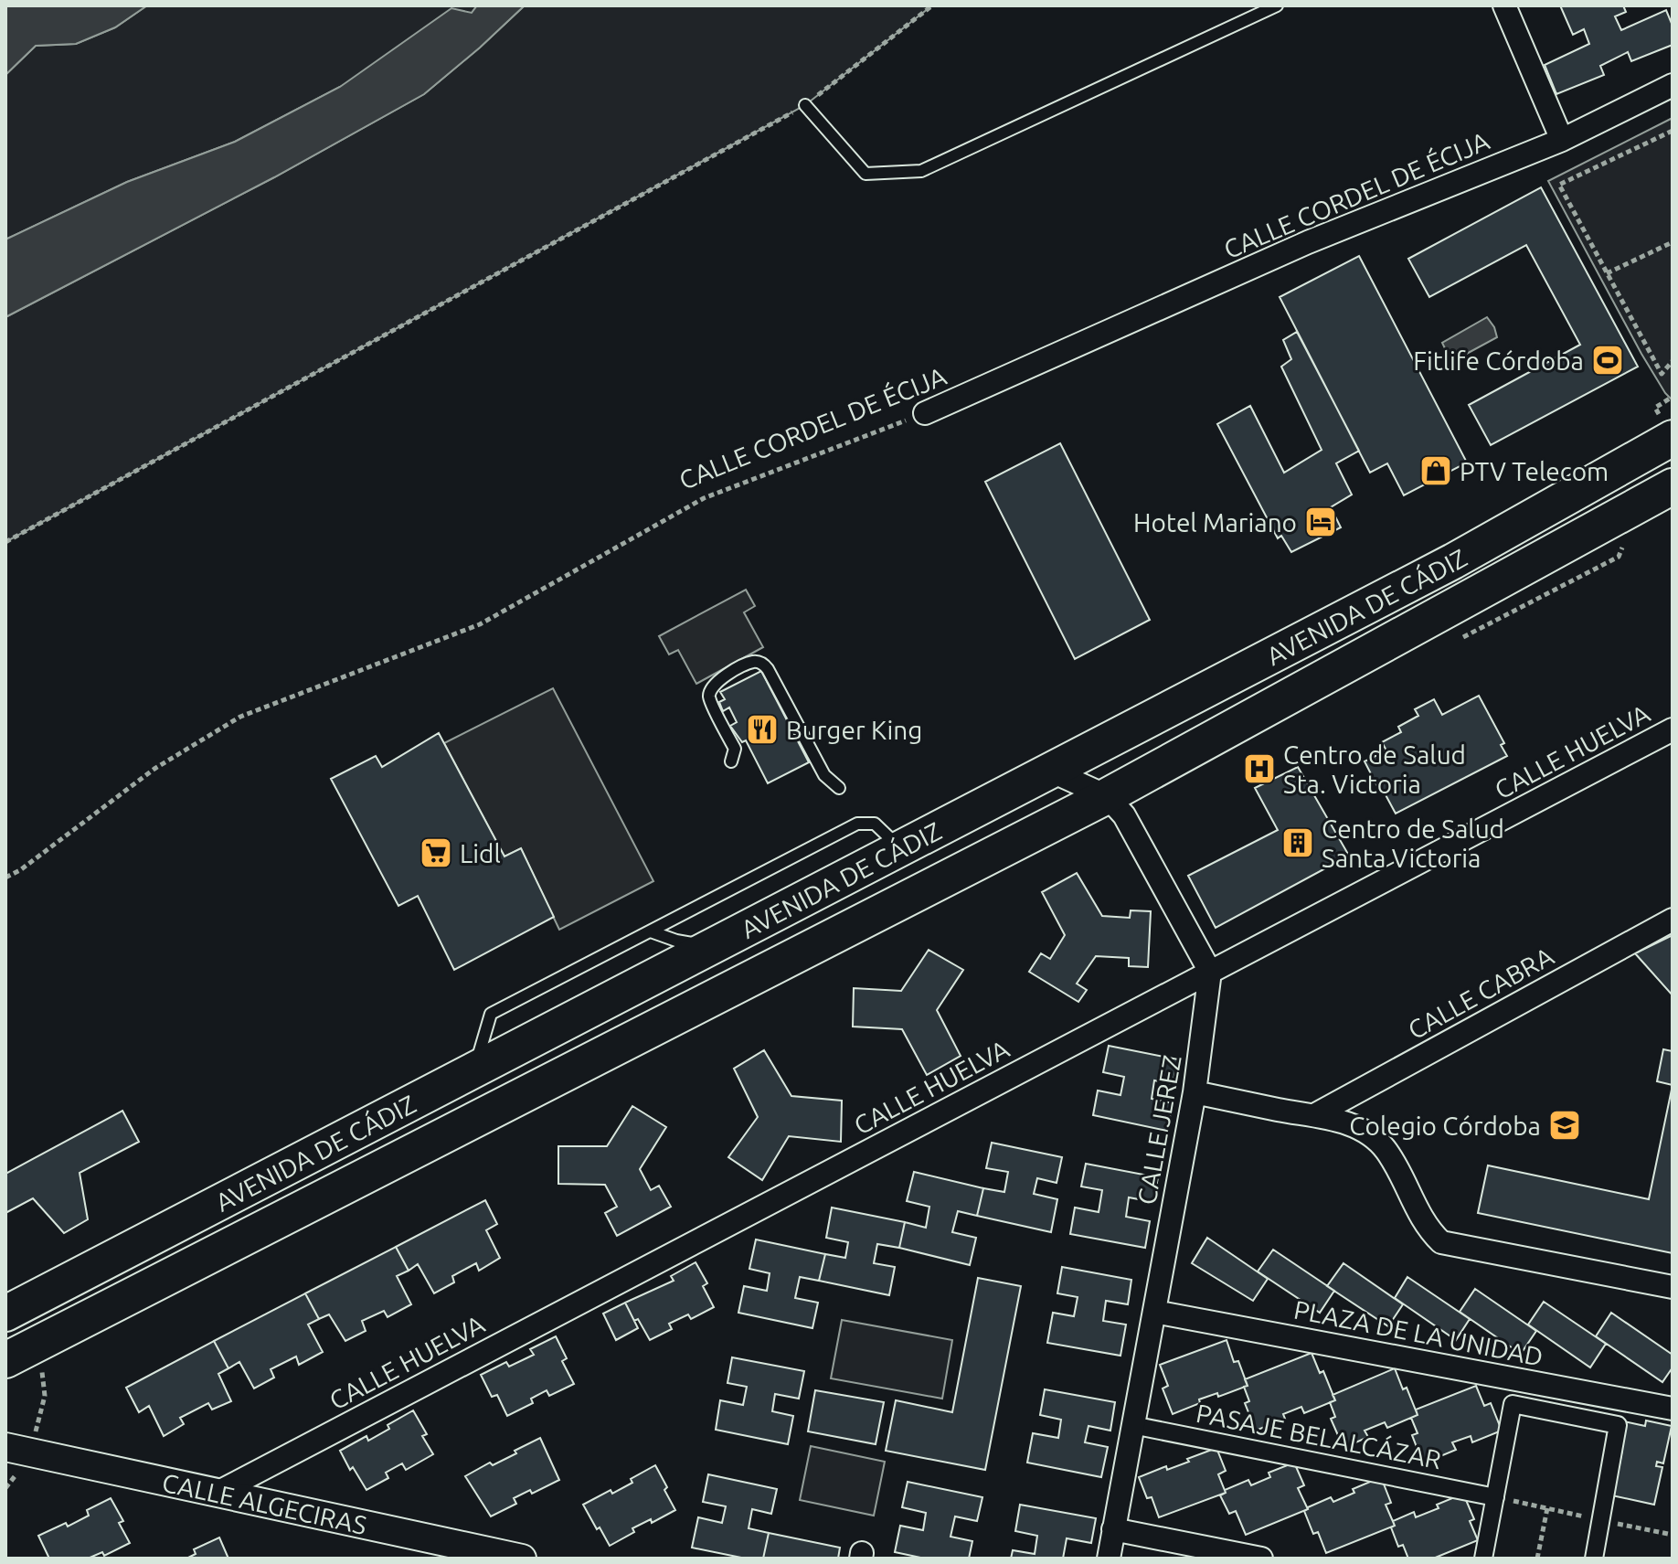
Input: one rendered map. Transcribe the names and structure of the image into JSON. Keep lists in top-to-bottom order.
{
  "streets": {
    "main road": ["AVENIDA DE CÁDIZ"],
    "street": [
      "CALLE CORDEL DE ÉCIJA",
      "CALLE HUELVA",
      "CALLE CABRA",
      "CALLE JEREZ",
      "PLAZA DE LA UNIDAD",
      "PASAJE BELALCÁZAR",
      "CALLE ALGECIRAS"
    ]
  },
  "crossings": [
    ["CALLE HUELVA", "CALLE JEREZ"],
    ["CALLE HUELVA", "CALLE ALGECIRAS"],
    ["CALLE JEREZ", "PLAZA DE LA UNIDAD"],
    ["CALLE JEREZ", "PASAJE BELALCÁZAR"],
    ["PLAZA DE LA UNIDAD", "PASAJE BELALCÁZAR"]
  ],
  "places": {
    "sports": ["Fitlife Córdoba"],
    "shop": ["PTV Telecom"],
    "hotel": ["Hotel Mariano"],
    "restaurant": ["Burger King"],
    "hospital": ["Centro de Salud Sta. Victoria"],
    "building": ["Centro de Salud Santa Victoria"],
    "supermarket": ["Lidl"],
    "school or university": ["Colegio Córdoba"]
  }
}
